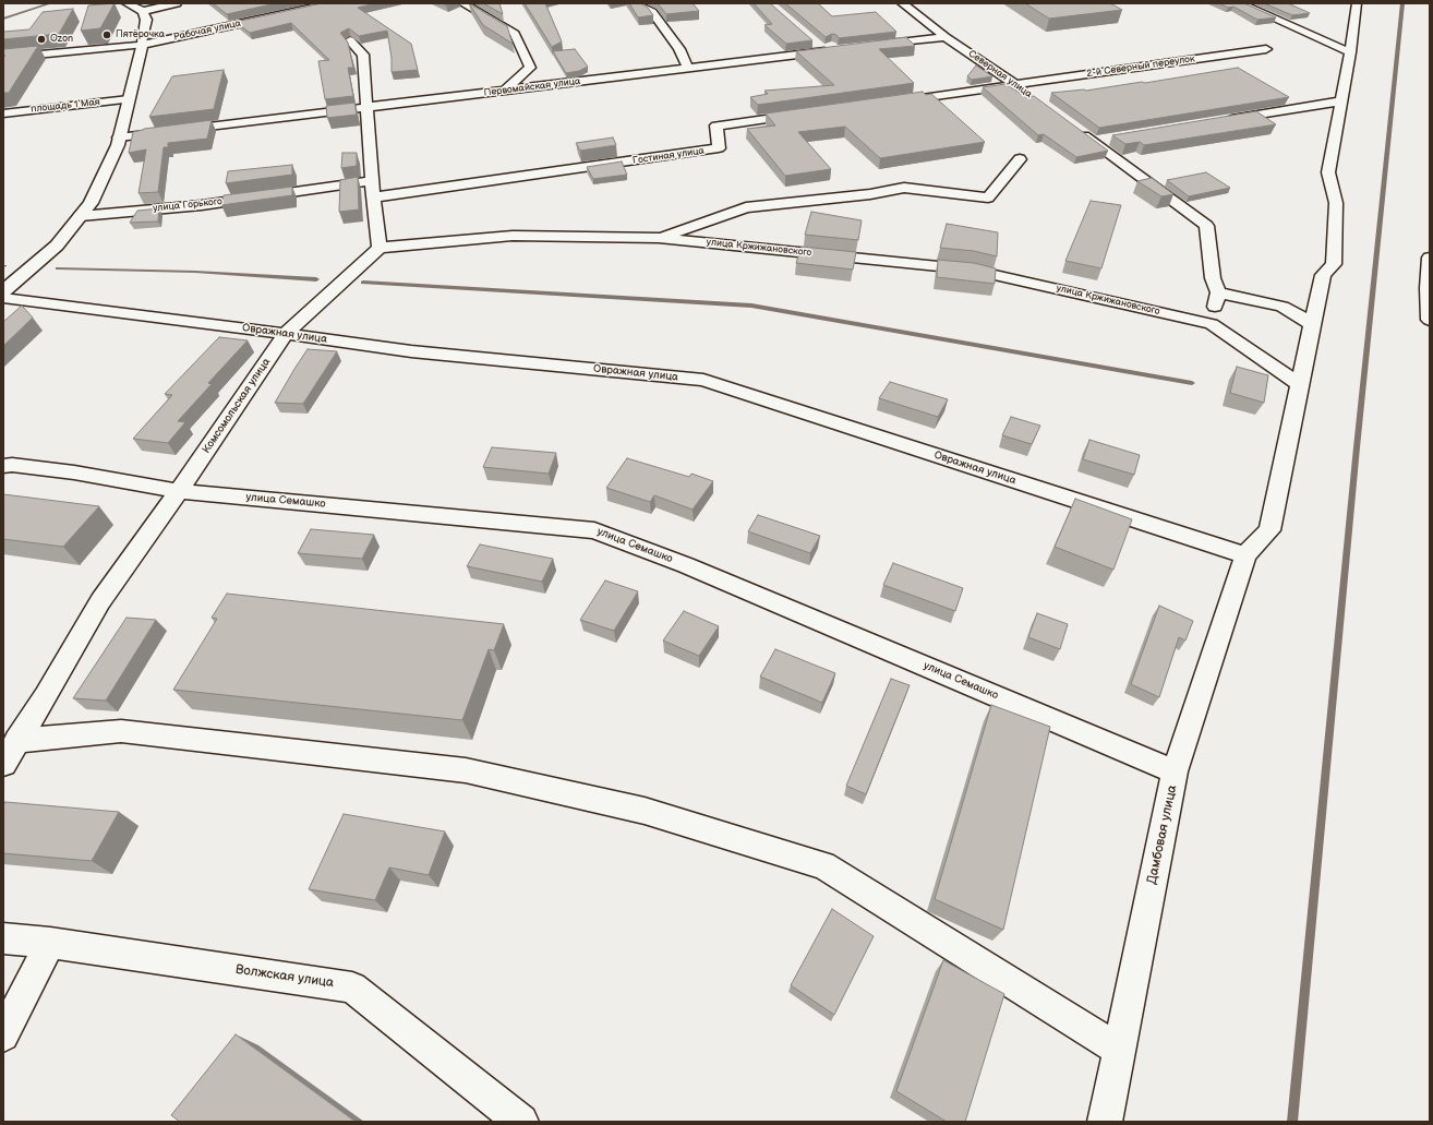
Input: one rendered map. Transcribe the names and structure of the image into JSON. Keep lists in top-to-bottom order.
{
  "streets": {
    "street": [
      "Рабочая улица",
      "2-й Северный переулок",
      "Северная улица",
      "Первомайская улица",
      "площадь 1 Мая",
      "Гостиная улица",
      "улица Горького",
      "улица Кржижановского",
      "Овражная улица",
      "Комсомольская улица",
      "улица Семашко",
      "Дамбовая улица",
      "Волжская улица"
    ]
  },
  "crossings": [
    ["2-й Северный переулок", "Северная улица"],
    ["улица Кржижановского", "Комсомольская улица"],
    ["Овражная улица", "Комсомольская улица"],
    ["Овражная улица", "Дамбовая улица"],
    ["Комсомольская улица", "улица Семашко"],
    ["улица Семашко", "Дамбовая улица"]
  ],
  "places": ["Пятёрочка", "Ozon"]
}
